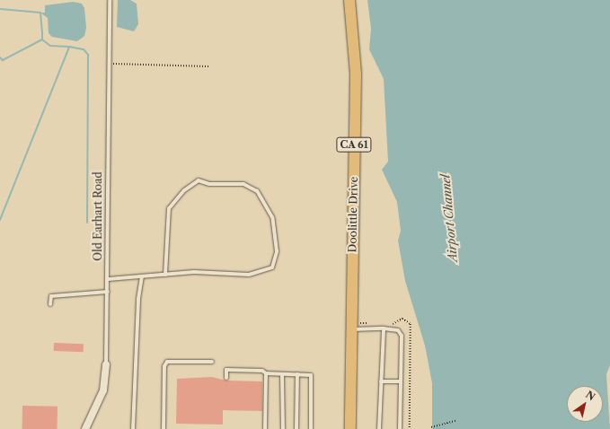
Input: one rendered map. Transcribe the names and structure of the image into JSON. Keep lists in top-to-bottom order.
{
  "streets": {
    "main road": ["CA 61", "Doolittle Drive"],
    "street": ["Old Earhart Road"]
  },
  "water": ["Airport Channel"],
  "north": "top right"
}
